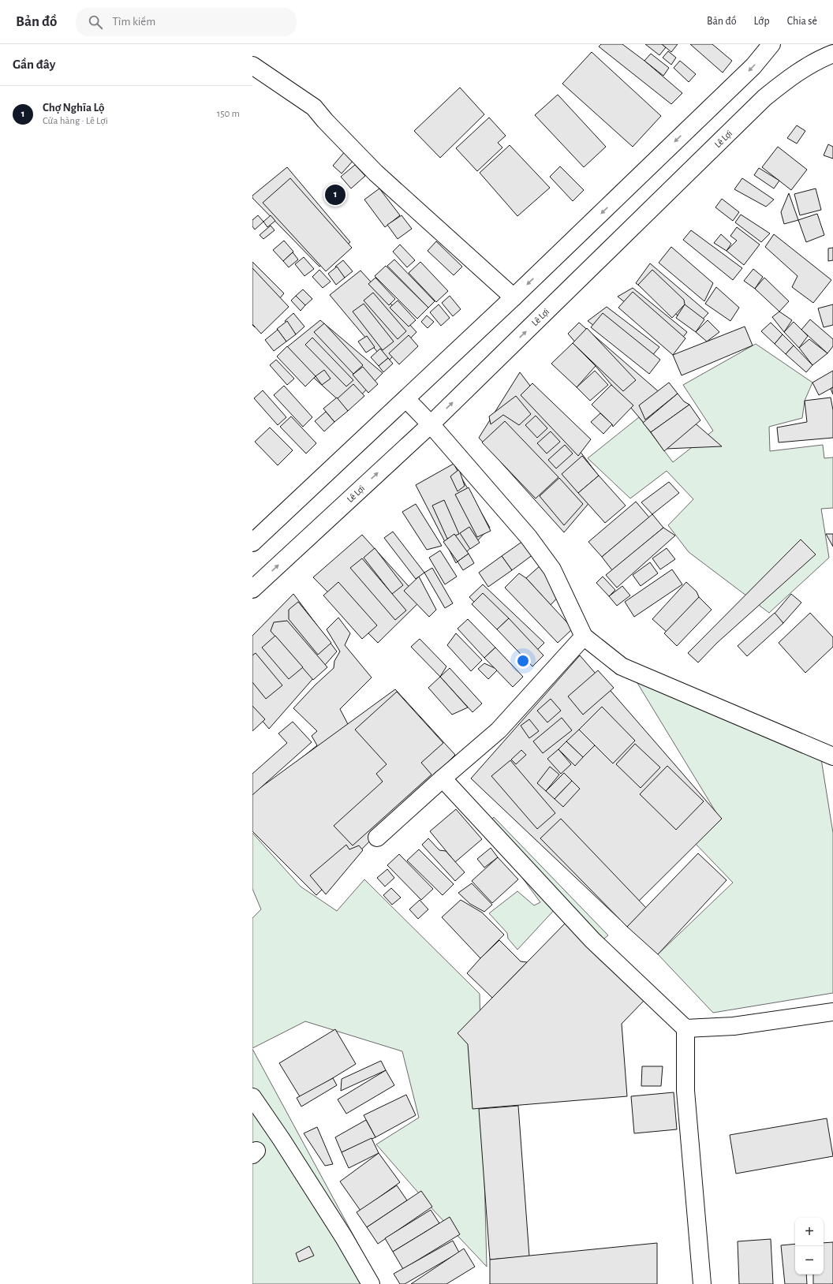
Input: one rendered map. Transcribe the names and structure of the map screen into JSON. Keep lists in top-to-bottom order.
{
  "streets": {
    "street": ["Lê Lợi"]
  },
  "page": {
    "header": "Bản đồ",
    "search": "Tìm kiếm",
    "nav": ["Bản đồ", "Lớp", "Chia sẻ"],
    "heading": "Gần đây",
    "list": [
      {
        "mark": "1",
        "name": "Chợ Nghĩa Lộ",
        "note": "Cửa hàng · Lê Lợi",
        "value": "150 m"
      }
    ],
    "pins": "1",
    "map_buttons": ["+", "−"]
  }
}
